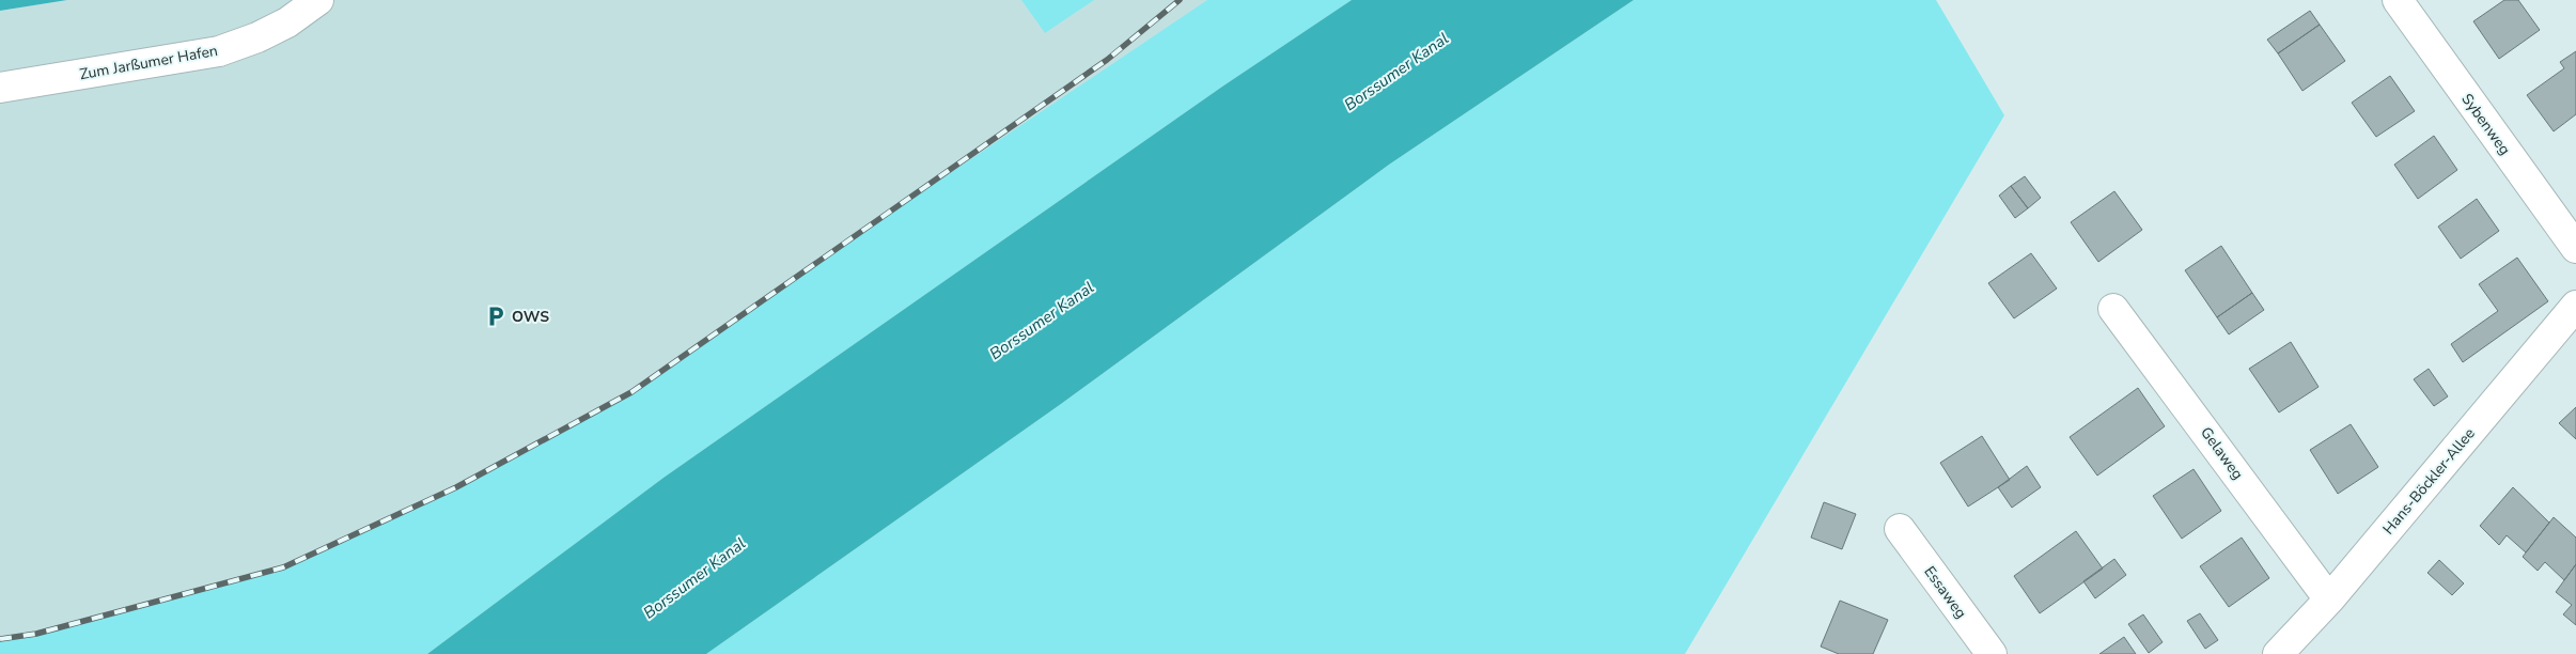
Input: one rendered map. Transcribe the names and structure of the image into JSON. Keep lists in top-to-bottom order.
{
  "streets": {
    "street": [
      "Zum Jarßumer Hafen",
      "Sybenweg",
      "Gelaweg",
      "Hans-Böckler-Allee",
      "Essaweg"
    ]
  },
  "crossings": [
    ["Gelaweg", "Hans-Böckler-Allee"]
  ],
  "water": ["Borssumer Kanal"],
  "places": {
    "parking": ["OWS"]
  }
}
